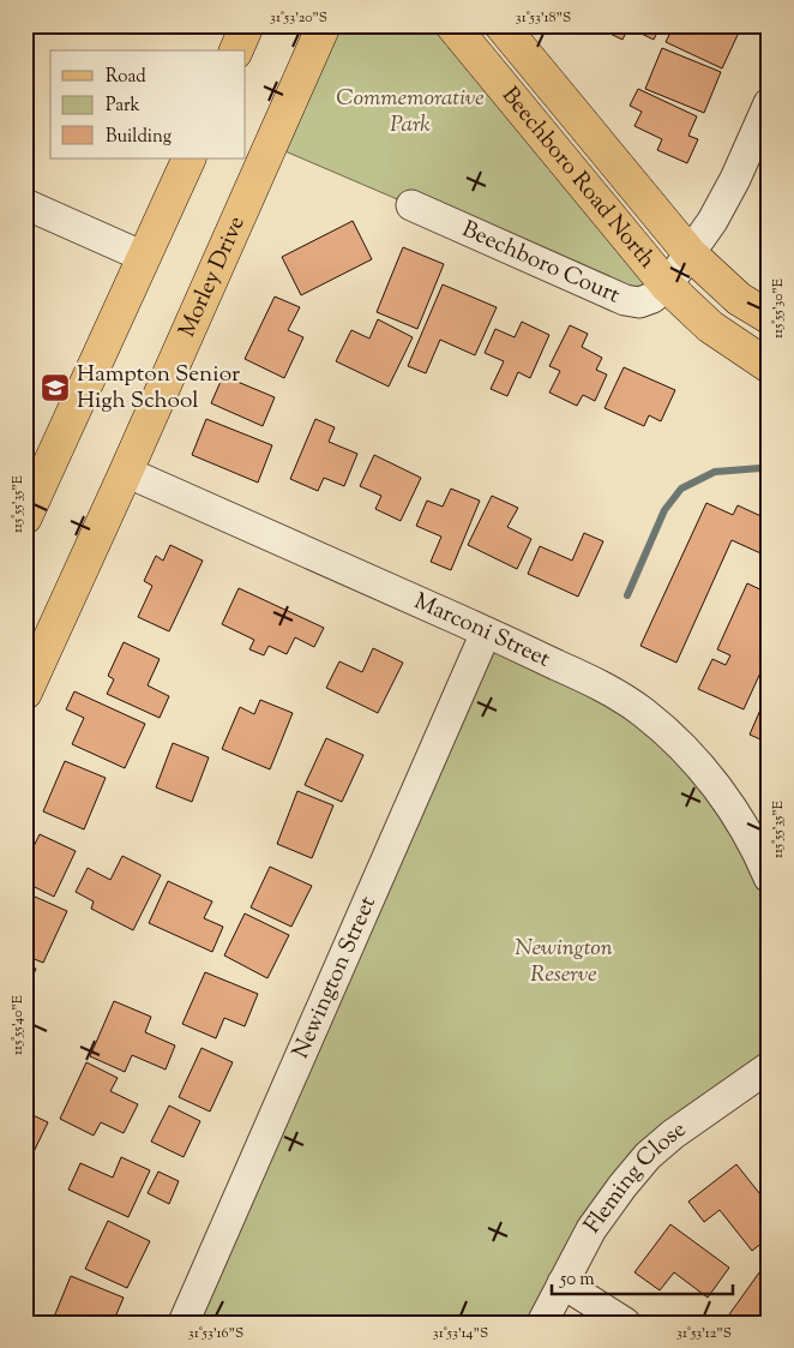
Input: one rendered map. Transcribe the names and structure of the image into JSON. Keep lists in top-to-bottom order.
{
  "streets": {
    "main road": ["Beechboro Road North", "Morley Drive"],
    "street": [
      "Beechboro Court",
      "Marconi Street",
      "Newington Street",
      "Fleming Close"
    ]
  },
  "crossings": [
    ["Beechboro Road North", "Beechboro Court"],
    ["Morley Drive", "Marconi Street"],
    ["Marconi Street", "Newington Street"]
  ],
  "parks": ["Commemorative Park", "Newington Reserve"],
  "places": {
    "school or university": ["Hampton Senior High School"]
  },
  "legend": ["Road", "Park", "Building"],
  "scale_bar": "50 m",
  "coordinates": [
    "31°53'20\"S",
    "31°53'18\"S",
    "115°55'30\"E",
    "115°55'35\"E",
    "115°55'40\"E",
    "31°53'16\"S",
    "31°53'14\"S",
    "31°53'12\"S"
  ]
}
